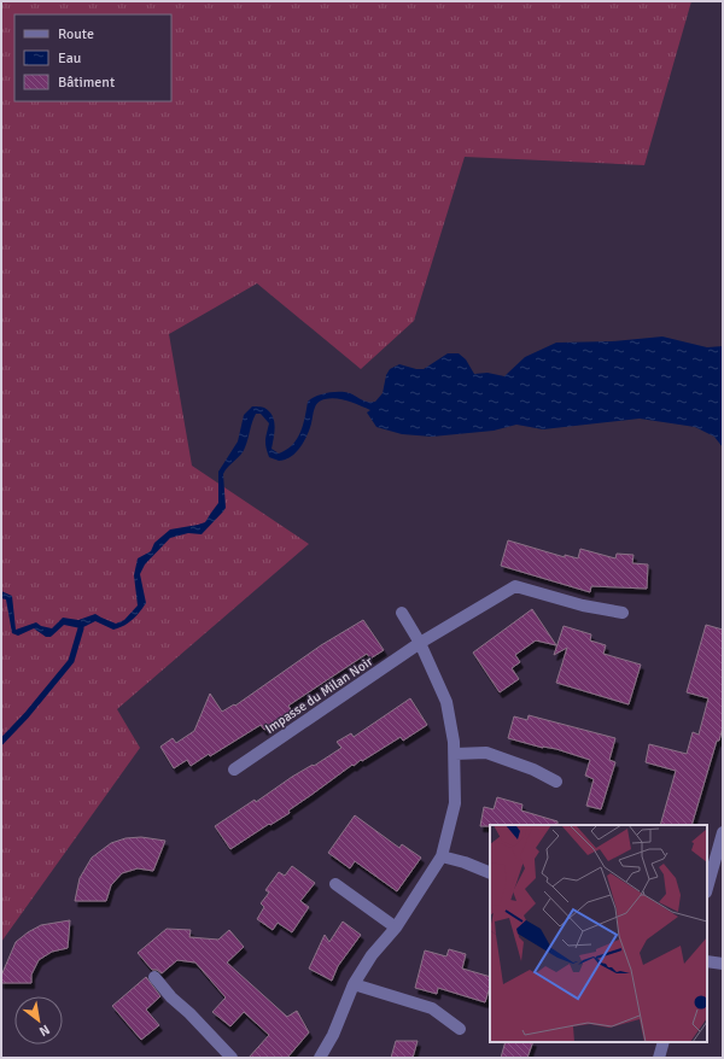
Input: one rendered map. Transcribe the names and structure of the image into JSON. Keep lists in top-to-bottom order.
{
  "streets": {
    "street": ["Impasse du Milan Noir"]
  },
  "legend": ["Route", "Eau", "Bâtiment"],
  "north": "bottom right"
}
